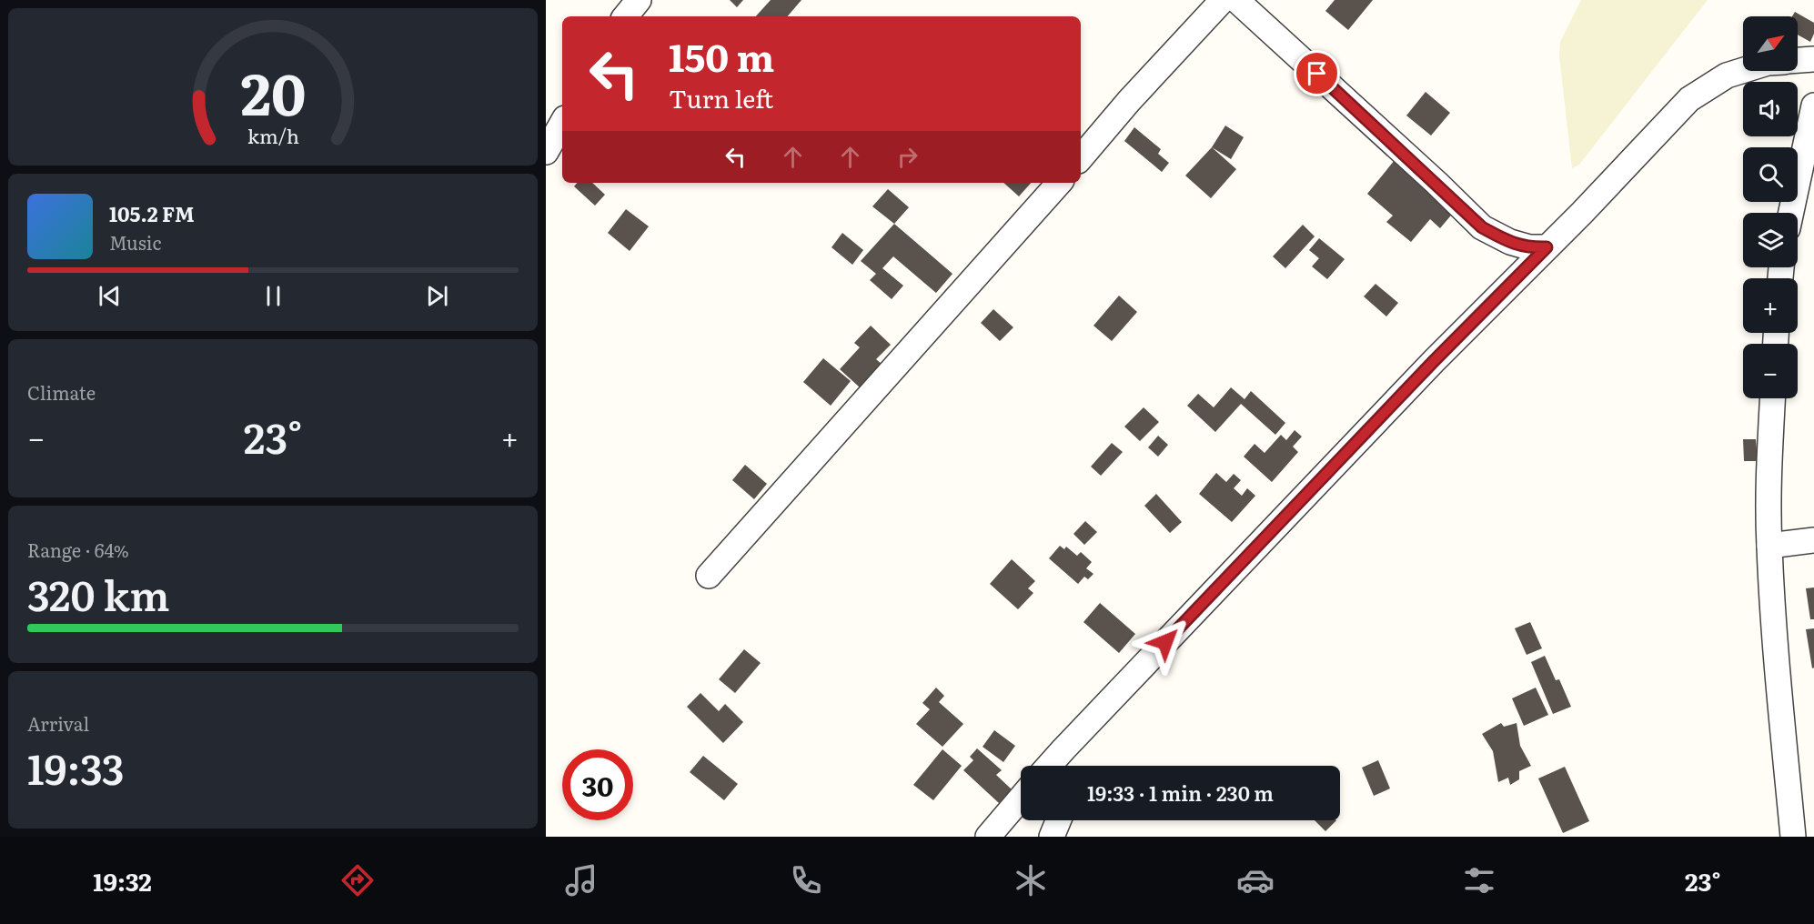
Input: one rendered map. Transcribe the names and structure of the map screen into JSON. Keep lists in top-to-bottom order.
{
  "north": "top right",
  "page": {
    "map_buttons": ["+", "−"],
    "turn": ["150 m", "Turn left"],
    "song": ["105.2 FM", "Music"],
    "tile": [
      "Climate",
      ["Range · 64%", "320 km"],
      ["Arrival", "19:33"]
    ],
    "heat": ["−", "23°", "+"],
    "limit": "30",
    "trip": "19:33 · 1 min · 230 m",
    "tabs": ["19:32", "23°"],
    "gauge": ["20", "km/h"]
  }
}
